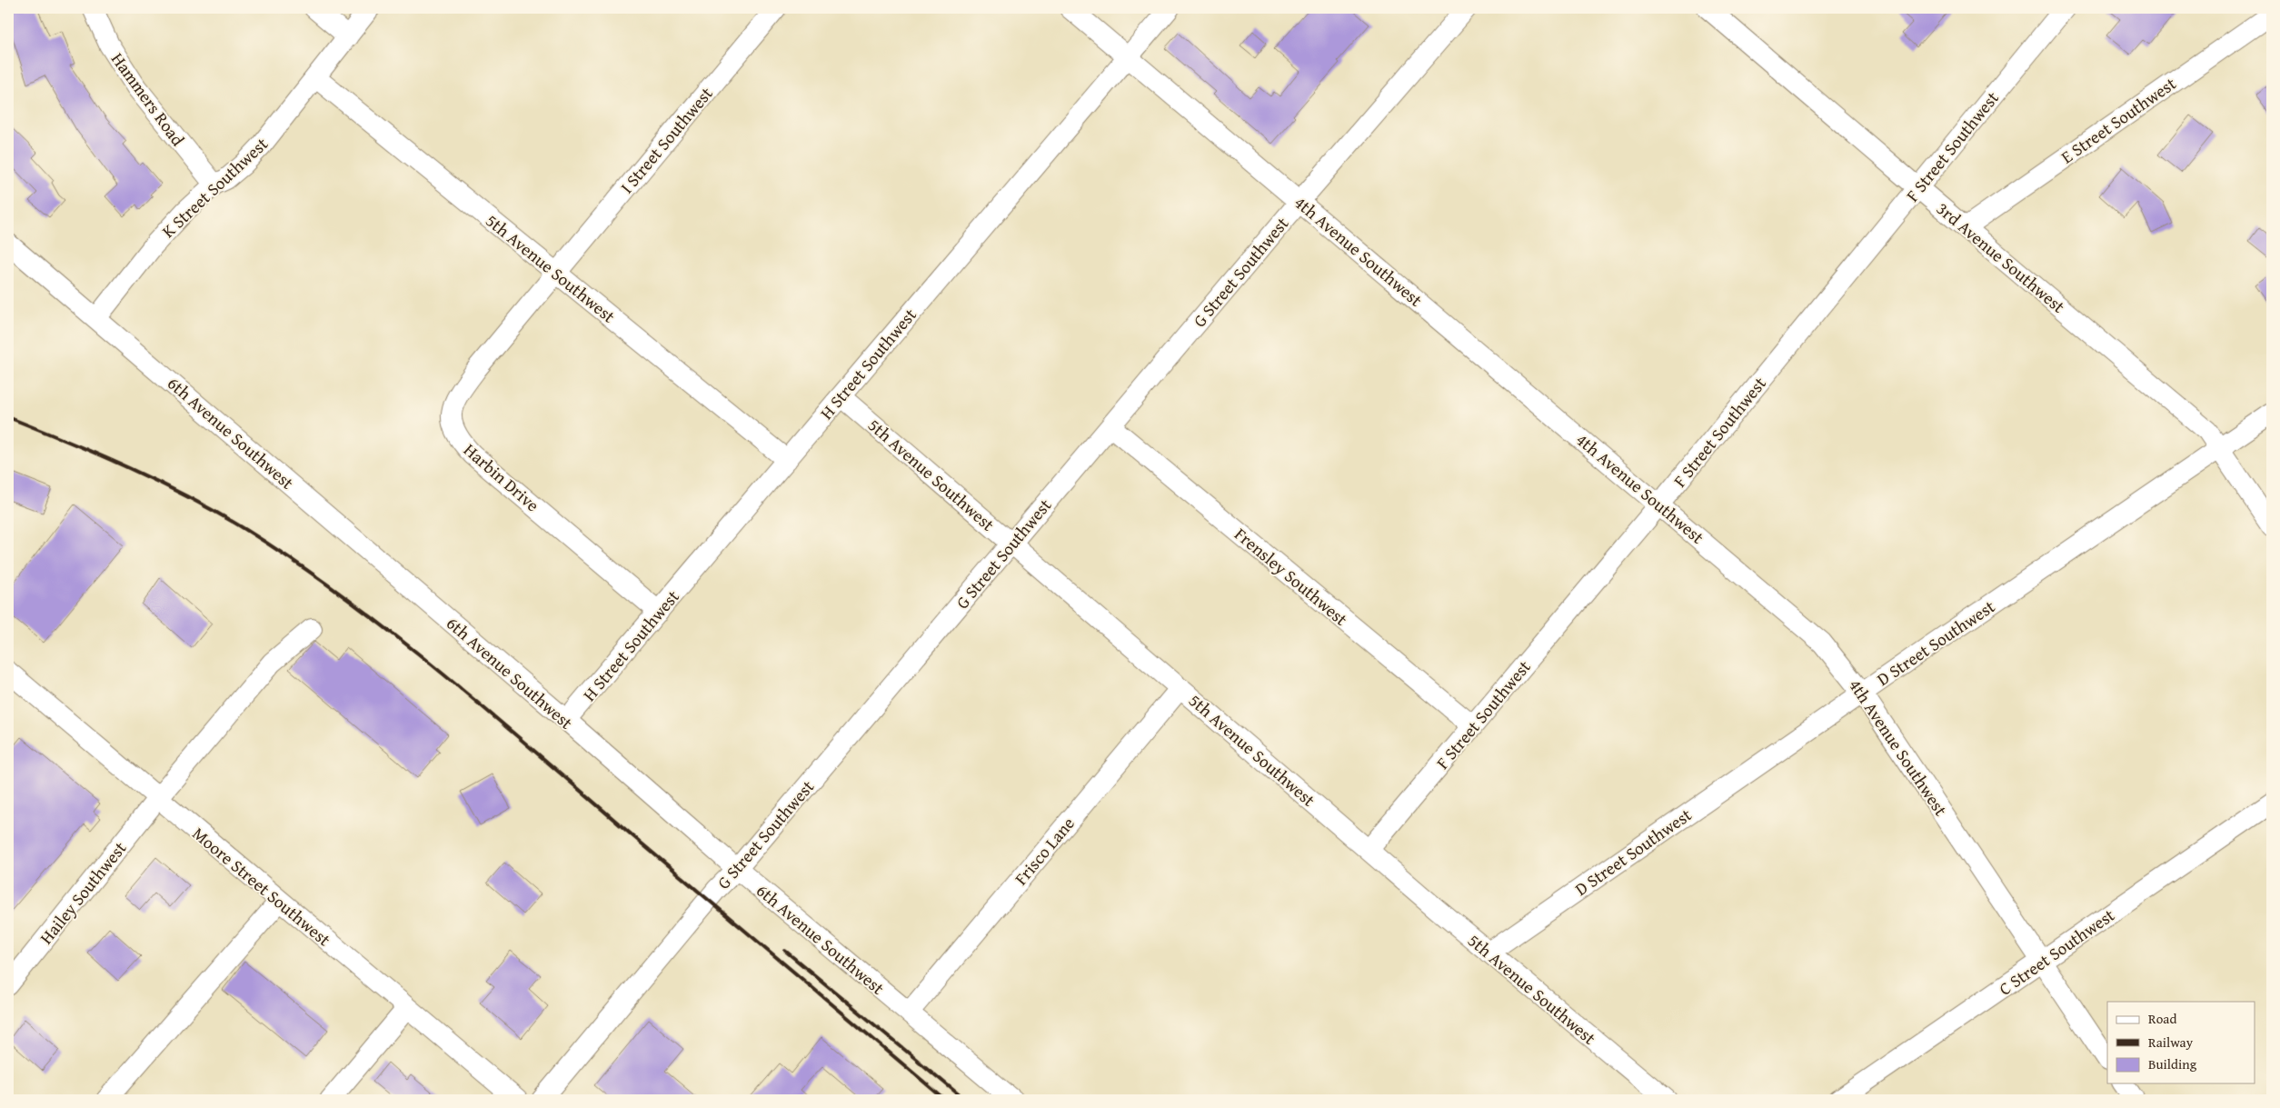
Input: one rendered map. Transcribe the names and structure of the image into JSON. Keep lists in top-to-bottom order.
{
  "streets": {
    "street": [
      "Hammers Road",
      "E Street Southwest",
      "I Street Southwest",
      "F Street Southwest",
      "K Street Southwest",
      "4th Avenue Southwest",
      "3rd Avenue Southwest",
      "5th Avenue Southwest",
      "G Street Southwest",
      "H Street Southwest",
      "6th Avenue Southwest",
      "Harbin Drive",
      "Frensley Southwest",
      "D Street Southwest",
      "Frisco Lane",
      "Moore Street Southwest",
      "Hailey Southwest",
      "C Street Southwest"
    ]
  },
  "crossings": [
    ["Hammers Road", "K Street Southwest"],
    ["E Street Southwest", "3rd Avenue Southwest"],
    ["I Street Southwest", "5th Avenue Southwest"],
    ["I Street Southwest", "Harbin Drive"],
    ["F Street Southwest", "4th Avenue Southwest"],
    ["F Street Southwest", "3rd Avenue Southwest"],
    ["F Street Southwest", "5th Avenue Southwest"],
    ["F Street Southwest", "Frensley Southwest"],
    ["K Street Southwest", "5th Avenue Southwest"],
    ["K Street Southwest", "6th Avenue Southwest"],
    ["4th Avenue Southwest", "G Street Southwest"],
    ["4th Avenue Southwest", "H Street Southwest"],
    ["4th Avenue Southwest", "D Street Southwest"],
    ["4th Avenue Southwest", "C Street Southwest"],
    ["3rd Avenue Southwest", "D Street Southwest"],
    ["5th Avenue Southwest", "G Street Southwest"],
    ["5th Avenue Southwest", "H Street Southwest"],
    ["5th Avenue Southwest", "Harbin Drive"],
    ["5th Avenue Southwest", "D Street Southwest"],
    ["5th Avenue Southwest", "Frisco Lane"],
    ["G Street Southwest", "6th Avenue Southwest"],
    ["G Street Southwest", "Frensley Southwest"],
    ["H Street Southwest", "6th Avenue Southwest"],
    ["H Street Southwest", "Harbin Drive"],
    ["6th Avenue Southwest", "Frisco Lane"],
    ["Moore Street Southwest", "Hailey Southwest"]
  ],
  "legend": ["Road", "Railway", "Building"]
}
